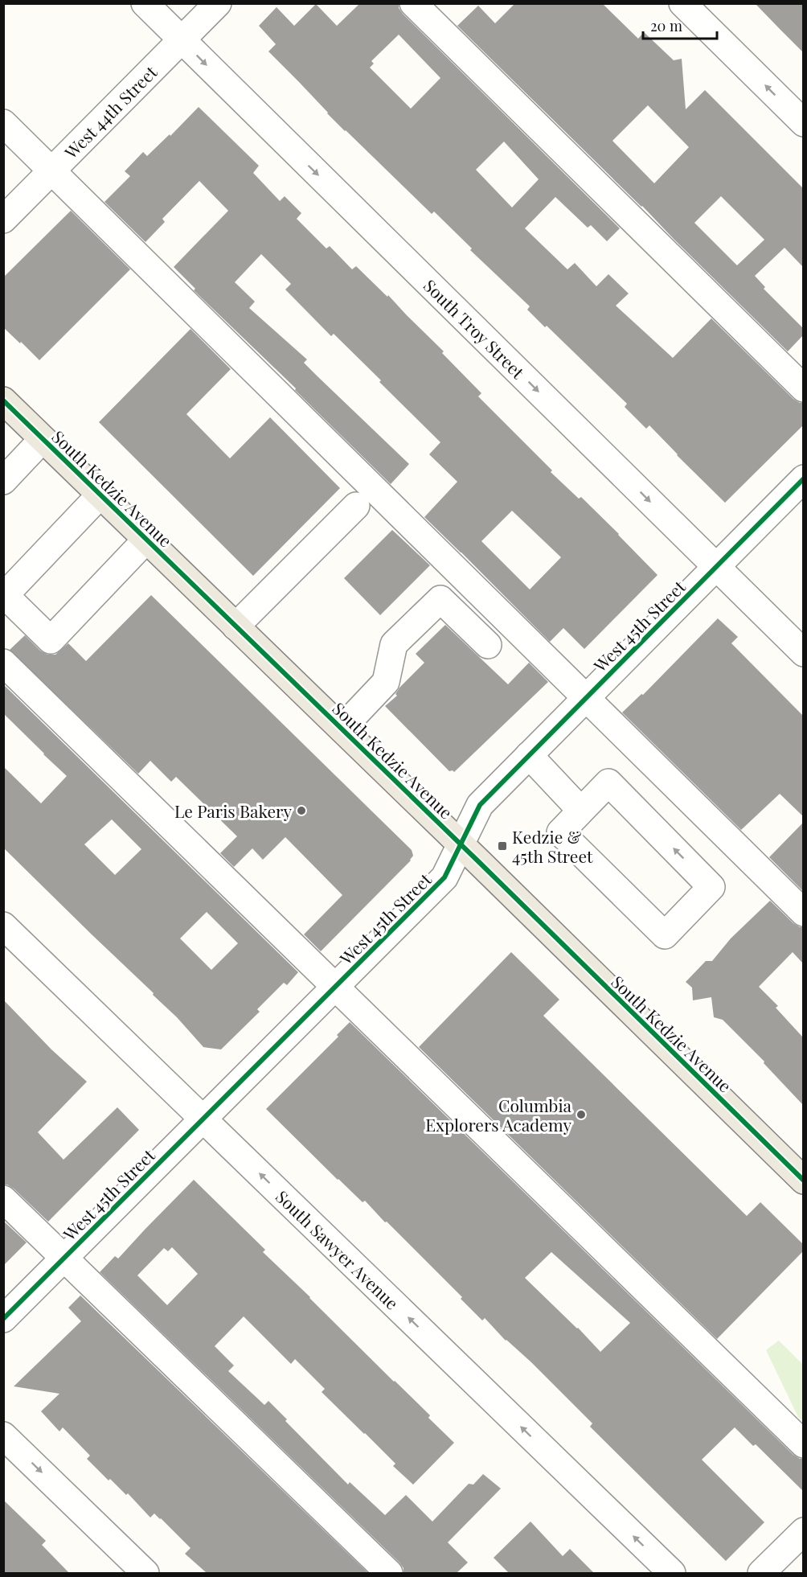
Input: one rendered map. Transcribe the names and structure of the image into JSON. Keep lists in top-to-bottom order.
{
  "streets": {
    "main road": ["South Kedzie Avenue"],
    "street": [
      "West 44th Street",
      "South Troy Street",
      "West 45th Street",
      "South Sawyer Avenue"
    ]
  },
  "crossings": [
    ["West 44th Street", "South Troy Street"],
    ["South Troy Street", "West 45th Street"],
    ["South Kedzie Avenue", "West 45th Street"],
    ["West 45th Street", "South Sawyer Avenue"]
  ],
  "places": {
    "other": ["Le Paris Bakery", "Columbia Explorers Academy"],
    "transit": ["Kedzie & 45th Street"]
  },
  "scale_bar": "20 m"
}
